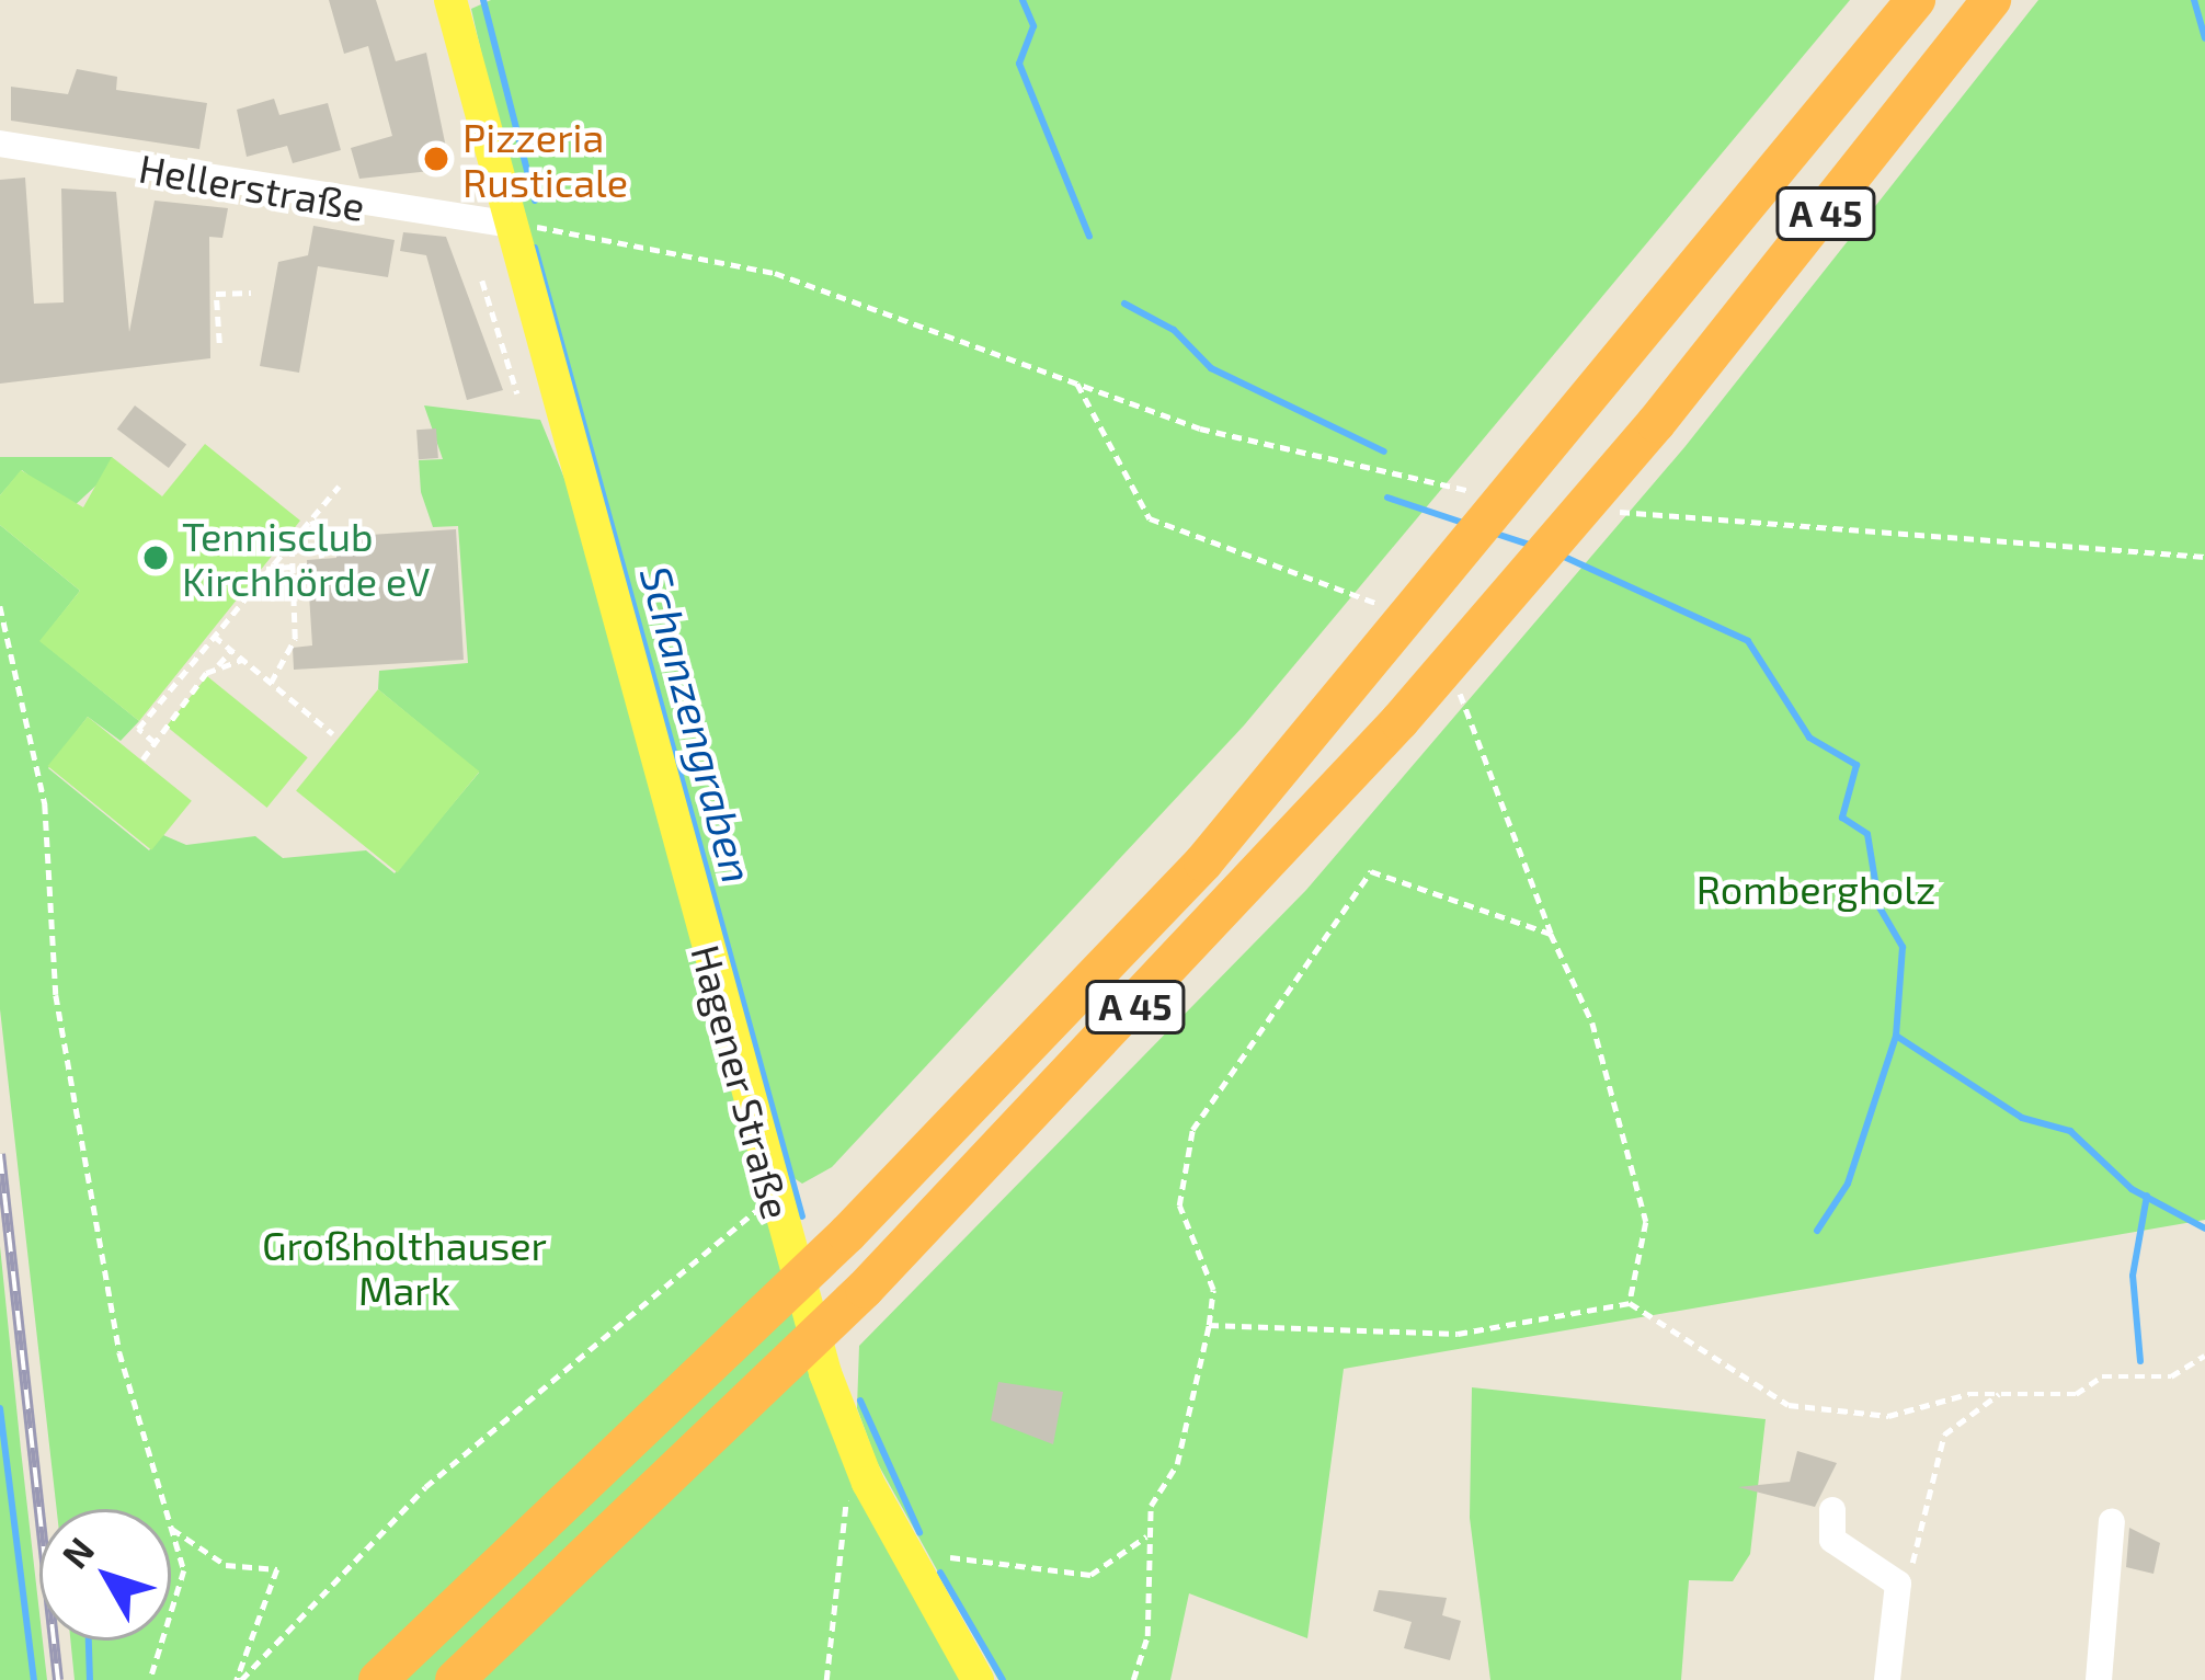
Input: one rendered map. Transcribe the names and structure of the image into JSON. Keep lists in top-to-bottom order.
{
  "streets": {
    "highway": ["A 45"],
    "main road": ["Hagener Straße"],
    "street": ["Hellerstraße"]
  },
  "crossings": [
    ["Hellerstraße", "Hagener Straße"]
  ],
  "water": ["Schanzengraben"],
  "parks": ["Rombergholz", "Großholthauser Mark"],
  "places": ["Pizzeria Rusticale", "Tennisclub Kirchhörde eV"],
  "north": "top left"
}
